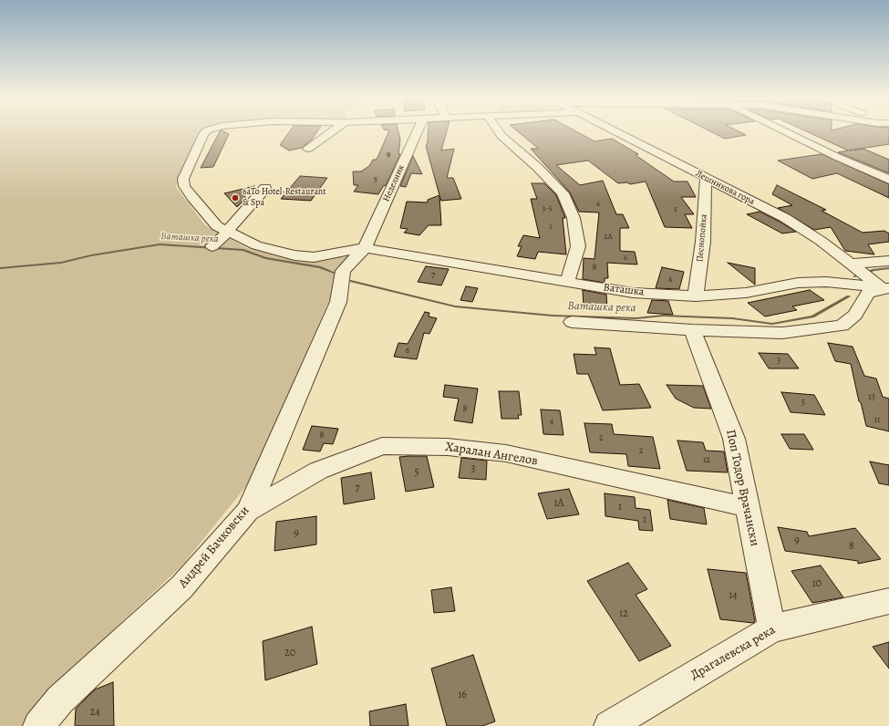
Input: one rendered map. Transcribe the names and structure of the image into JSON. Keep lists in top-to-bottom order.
{
  "streets": {
    "street": [
      "Неделник",
      "Лешникова гора",
      "Песнопойка",
      "Ваташка",
      "Харалан Ангелов",
      "Поп Тодор Врачански",
      "Андрей Бачковски",
      "Драгалевска река"
    ]
  },
  "crossings": [
    ["Неделник", "Ваташка"],
    ["Неделник", "Андрей Бачковски"],
    ["Лешникова гора", "Песнопойка"],
    ["Лешникова гора", "Ваташка"],
    ["Песнопойка", "Ваташка"],
    ["Ваташка", "Андрей Бачковски"],
    ["Харалан Ангелов", "Поп Тодор Врачански"],
    ["Харалан Ангелов", "Андрей Бачковски"],
    ["Поп Тодор Врачански", "Драгалевска река"]
  ],
  "water": ["Ваташка река"],
  "places": ["6aTo Hotel-Restaurant & Spa"],
  "house_numbers": [
    "9",
    "5",
    "6",
    "3-5",
    "5",
    "1",
    "2А",
    "6",
    "8",
    "7",
    "4",
    "6",
    "3",
    "13",
    "5",
    "8",
    "11",
    "4",
    "8",
    "2",
    "2",
    "12",
    "3",
    "5",
    "7",
    "1А",
    "1",
    "1",
    "9",
    "9",
    "8",
    "10",
    "14",
    "12",
    "20",
    "16",
    "24"
  ]
}
